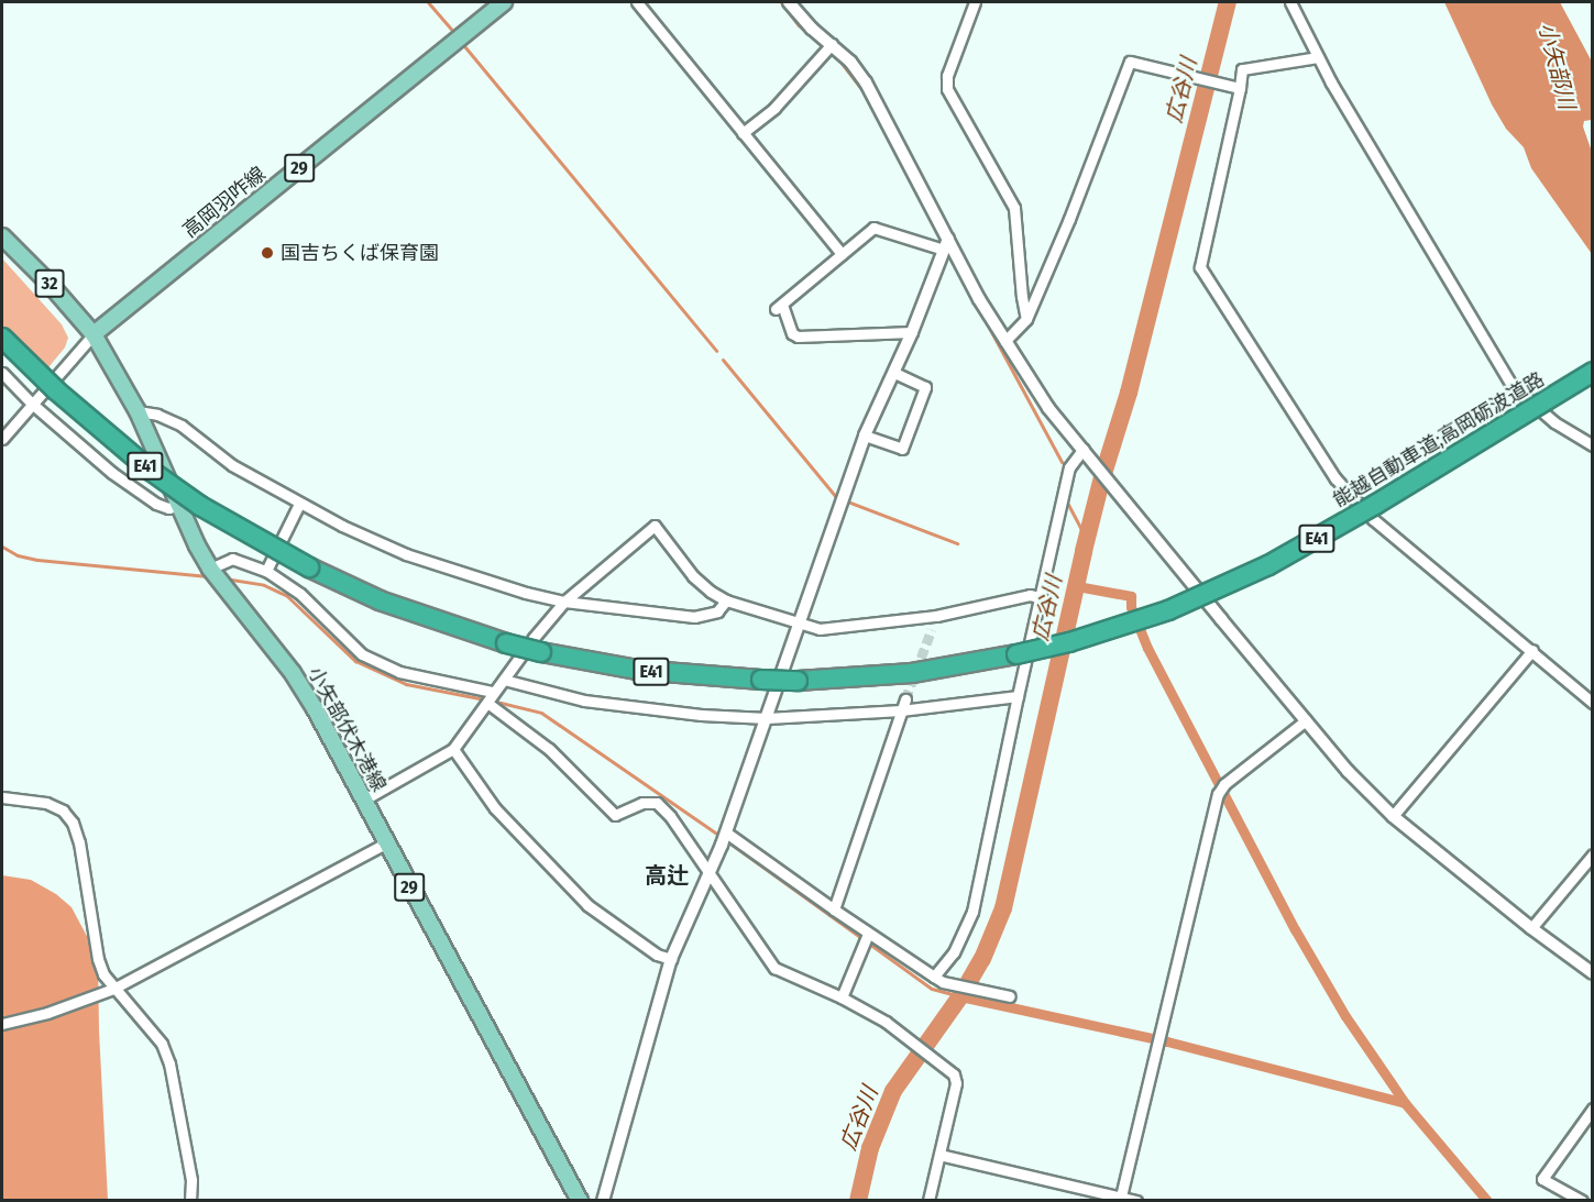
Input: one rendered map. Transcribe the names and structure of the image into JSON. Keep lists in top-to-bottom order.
{
  "streets": {
    "highway": ["能越自動車道;高岡砺波道路", "E41"],
    "main road": [
      "29",
      "高岡羽咋線",
      "32",
      "小矢部伏木港線"
    ]
  },
  "crossings": [
    ["高岡羽咋線", "小矢部伏木港線"]
  ],
  "districts": ["高辻"],
  "water": ["小矢部川", "広谷川"],
  "places": ["国吉ちくば保育園"]
}
